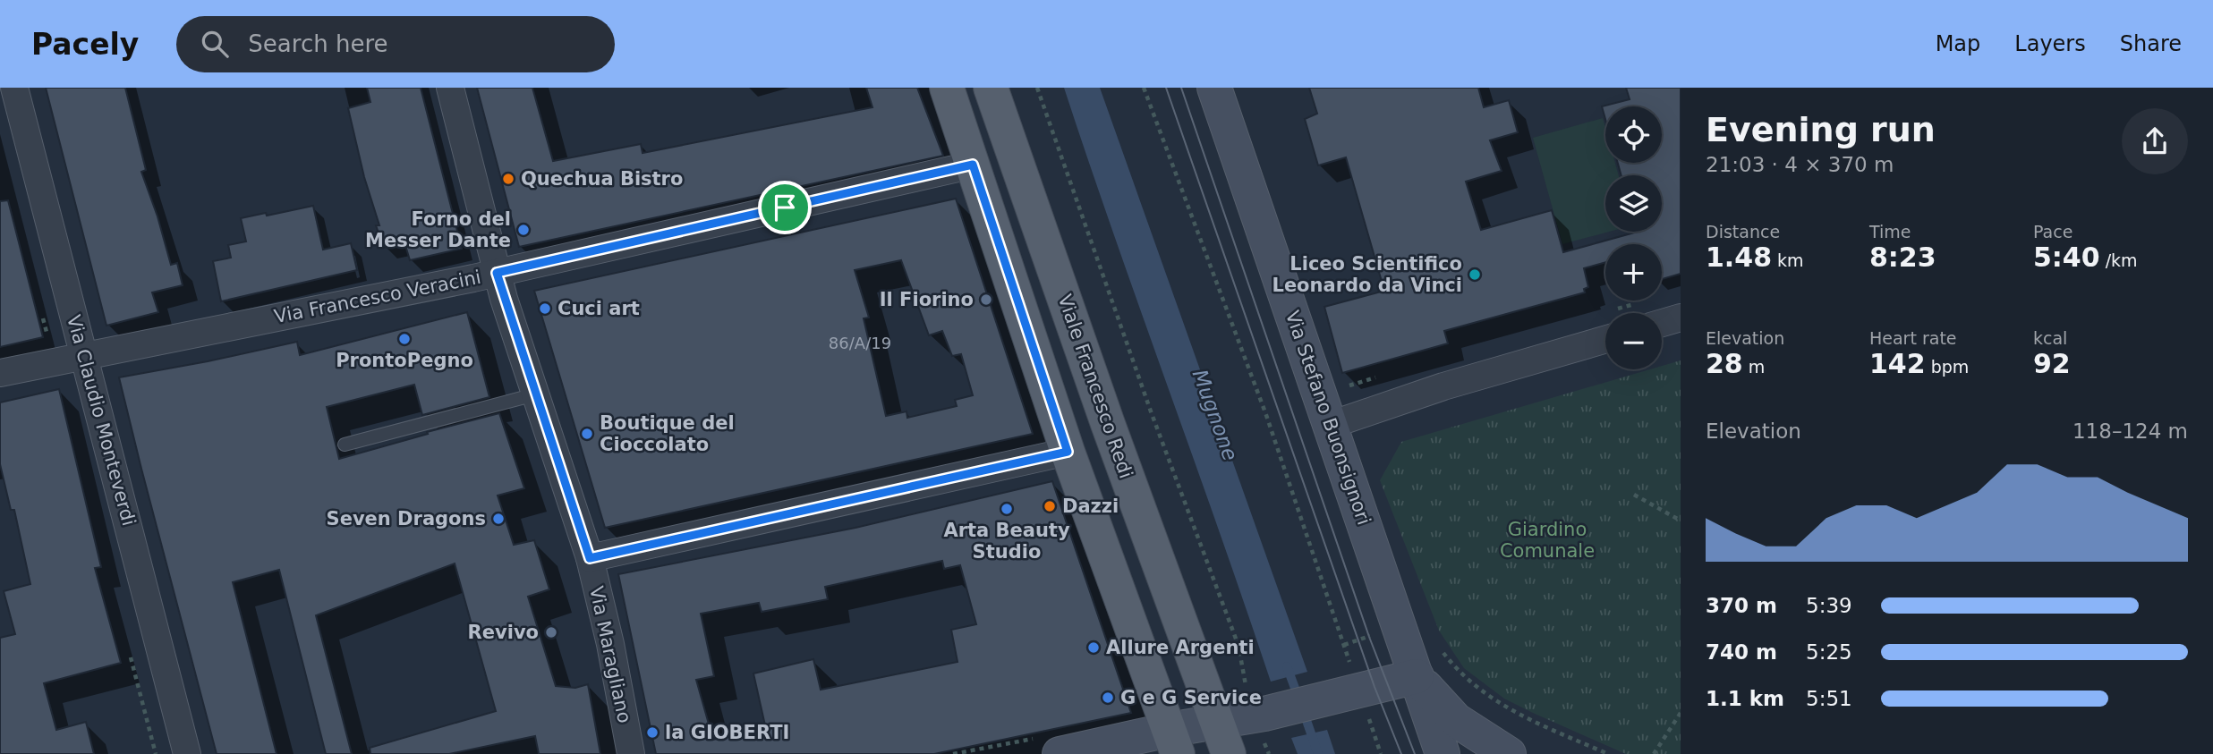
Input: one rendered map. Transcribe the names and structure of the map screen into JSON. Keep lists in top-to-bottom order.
{
  "streets": {
    "main road": ["Viale Francesco Redi"],
    "street": [
      "Via Francesco Veracini",
      "Via Stefano Buonsignori",
      "Via Claudio Monteverdi",
      "Via Maragliano"
    ]
  },
  "crossings": [
    ["Via Francesco Veracini", "Via Claudio Monteverdi"],
    ["Via Francesco Veracini", "Via Maragliano"]
  ],
  "water": ["Mugnone"],
  "parks": ["Giardino Comunale"],
  "places": [
    "Quechua Bistro",
    "Forno del Messer Dante",
    "Liceo Scientifico Leonardo da Vinci",
    "Il Fiorino",
    "Cuci art",
    "ProntoPegno",
    "Boutique del Cioccolato",
    "Dazzi",
    "Arta Beauty Studio",
    "Seven Dragons",
    "Revivo",
    "Allure Argenti",
    "G e G Service",
    "la GIOBERTI"
  ],
  "house_numbers": ["86/A/19"],
  "page": {
    "header": "Pacely",
    "search": "Search here",
    "nav": ["Map", "Layers", "Share"],
    "heading": ["Evening run", "21:03 · 4 × 370 m"],
    "map_buttons": ["+", "−"],
    "stats": [
      ["Distance", "1.48 km"],
      ["Time", "8:23"],
      ["Pace", "5:40 /km"],
      ["Elevation", "28 m"],
      ["Heart rate", "142 bpm"],
      ["kcal", "92"]
    ],
    "chart": ["Elevation", "118–124 m"],
    "list": [
      {
        "name": "370 m",
        "note": "5:39"
      },
      {
        "name": "740 m",
        "note": "5:25"
      },
      {
        "name": "1.1 km",
        "note": "5:51"
      }
    ]
  }
}
